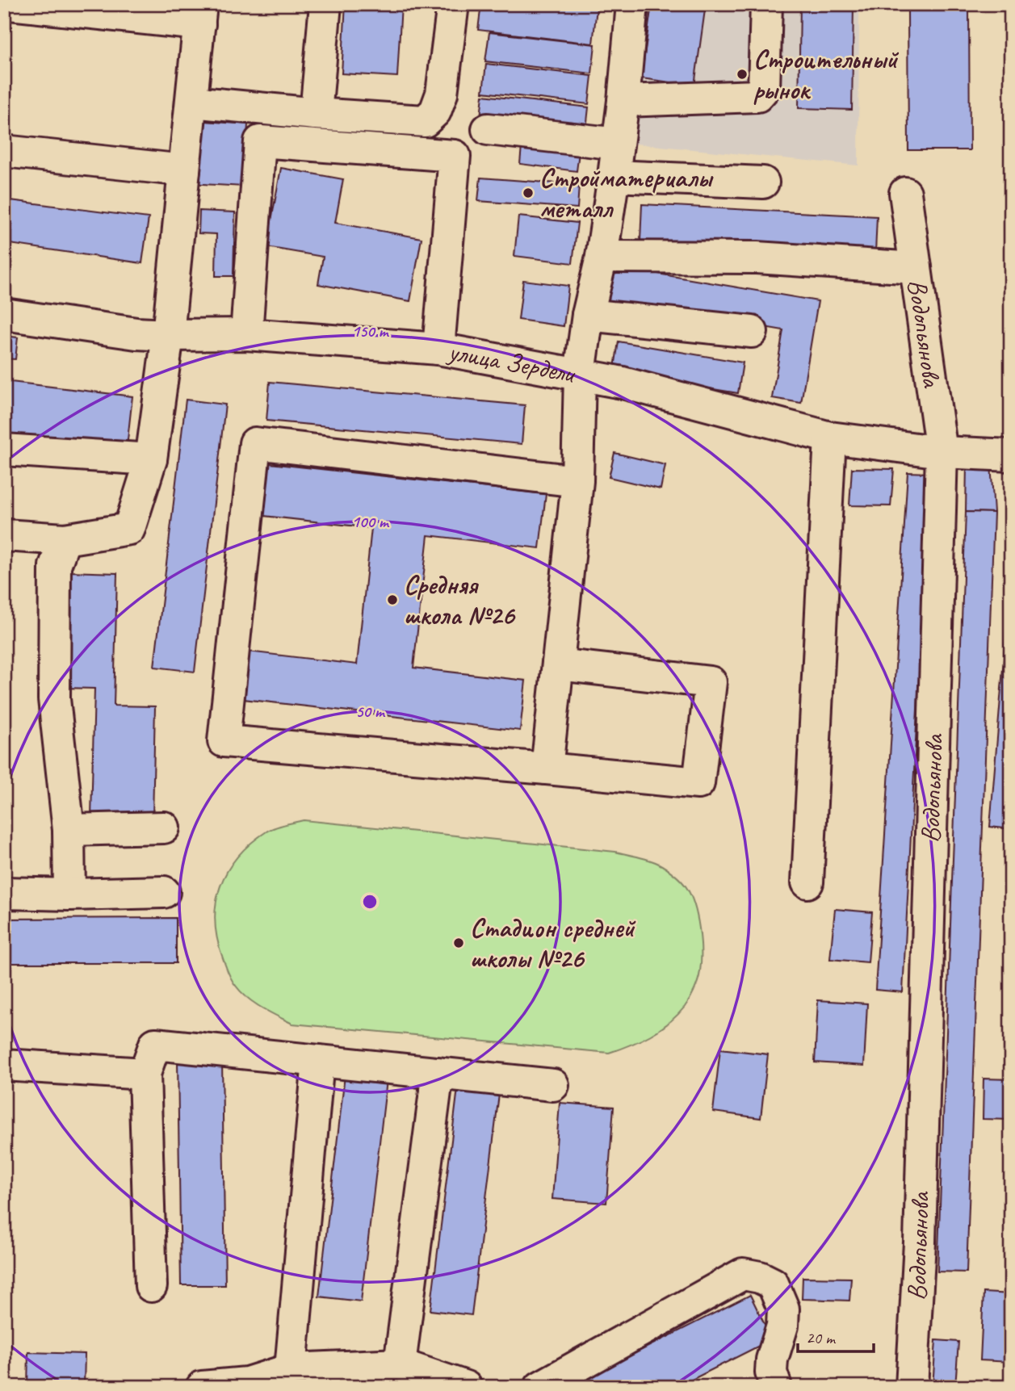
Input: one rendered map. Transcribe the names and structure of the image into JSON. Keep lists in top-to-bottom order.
{
  "streets": {
    "street": ["Водопьянова", "улица Зердели"]
  },
  "crossings": [
    ["Водопьянова", "улица Зердели"]
  ],
  "places": [
    "Строительный рынок",
    "Стройматериалы металл",
    "Средняя школа №26",
    "Стадион средней школы №26"
  ],
  "scale_bar": "20 m",
  "rings": ["150 m", "100 m", "50 m"]
}
